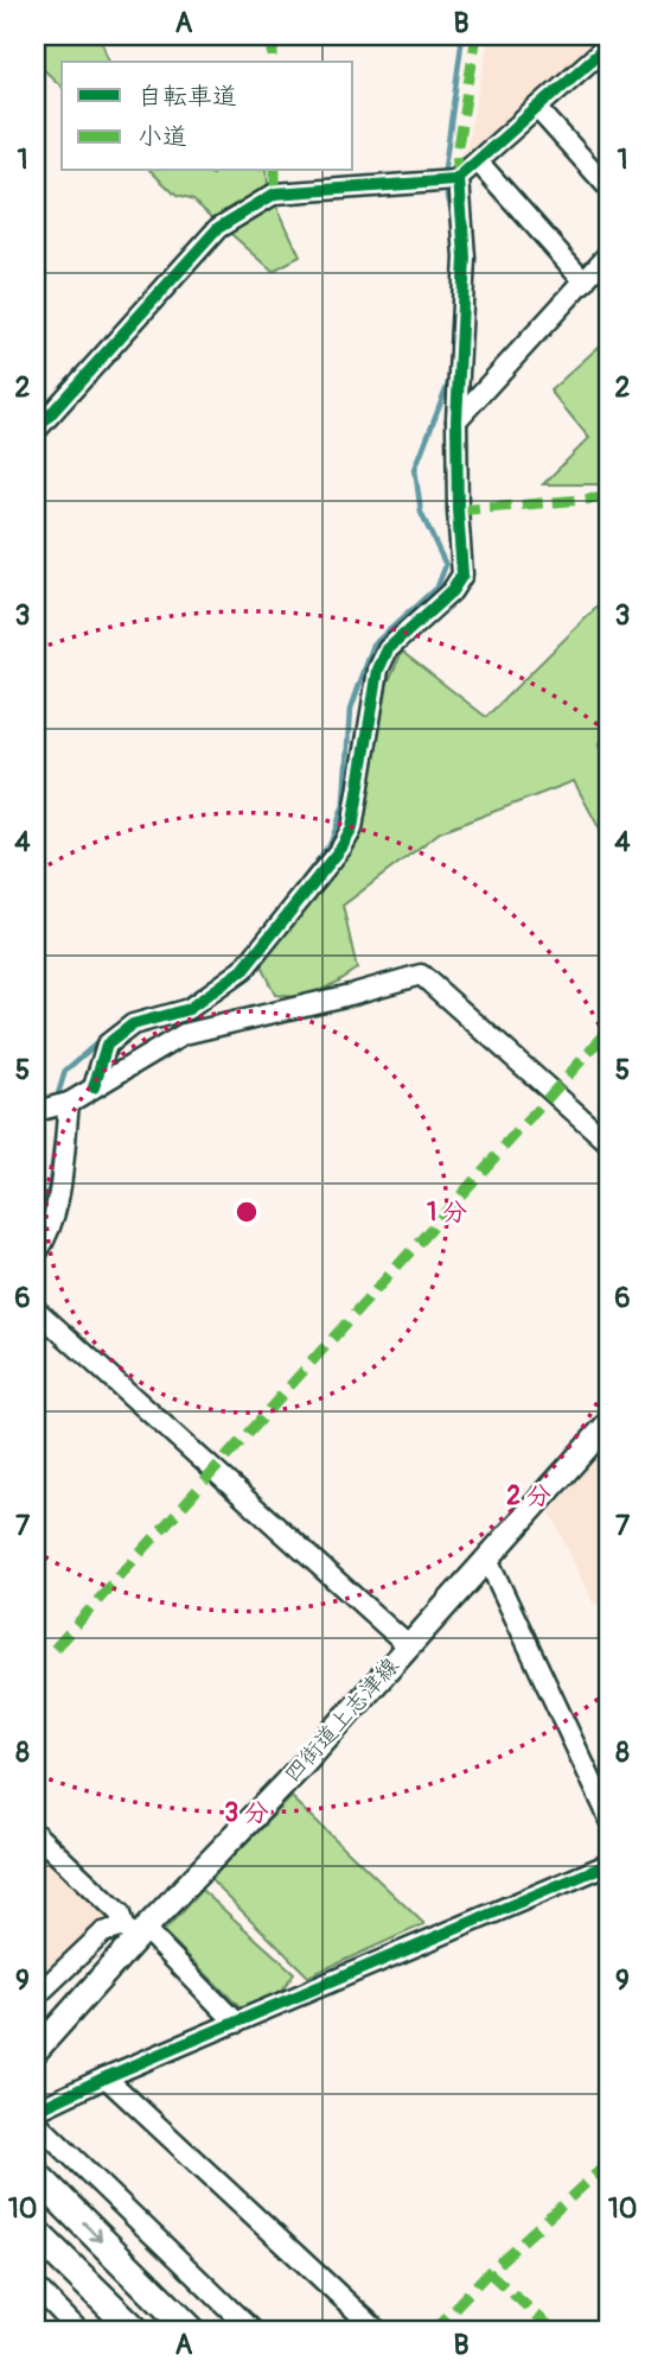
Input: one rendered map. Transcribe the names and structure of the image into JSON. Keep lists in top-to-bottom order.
{
  "streets": {
    "main road": ["四街道上志津線"]
  },
  "legend": ["自転車道", "小道"],
  "grid": {
    "columns": ["A", "B"],
    "rows": [
      "1",
      "2",
      "3",
      "4",
      "5",
      "6",
      "7",
      "8",
      "9",
      "10"
    ]
  },
  "rings": ["1 分", "2 分", "3 分"]
}
